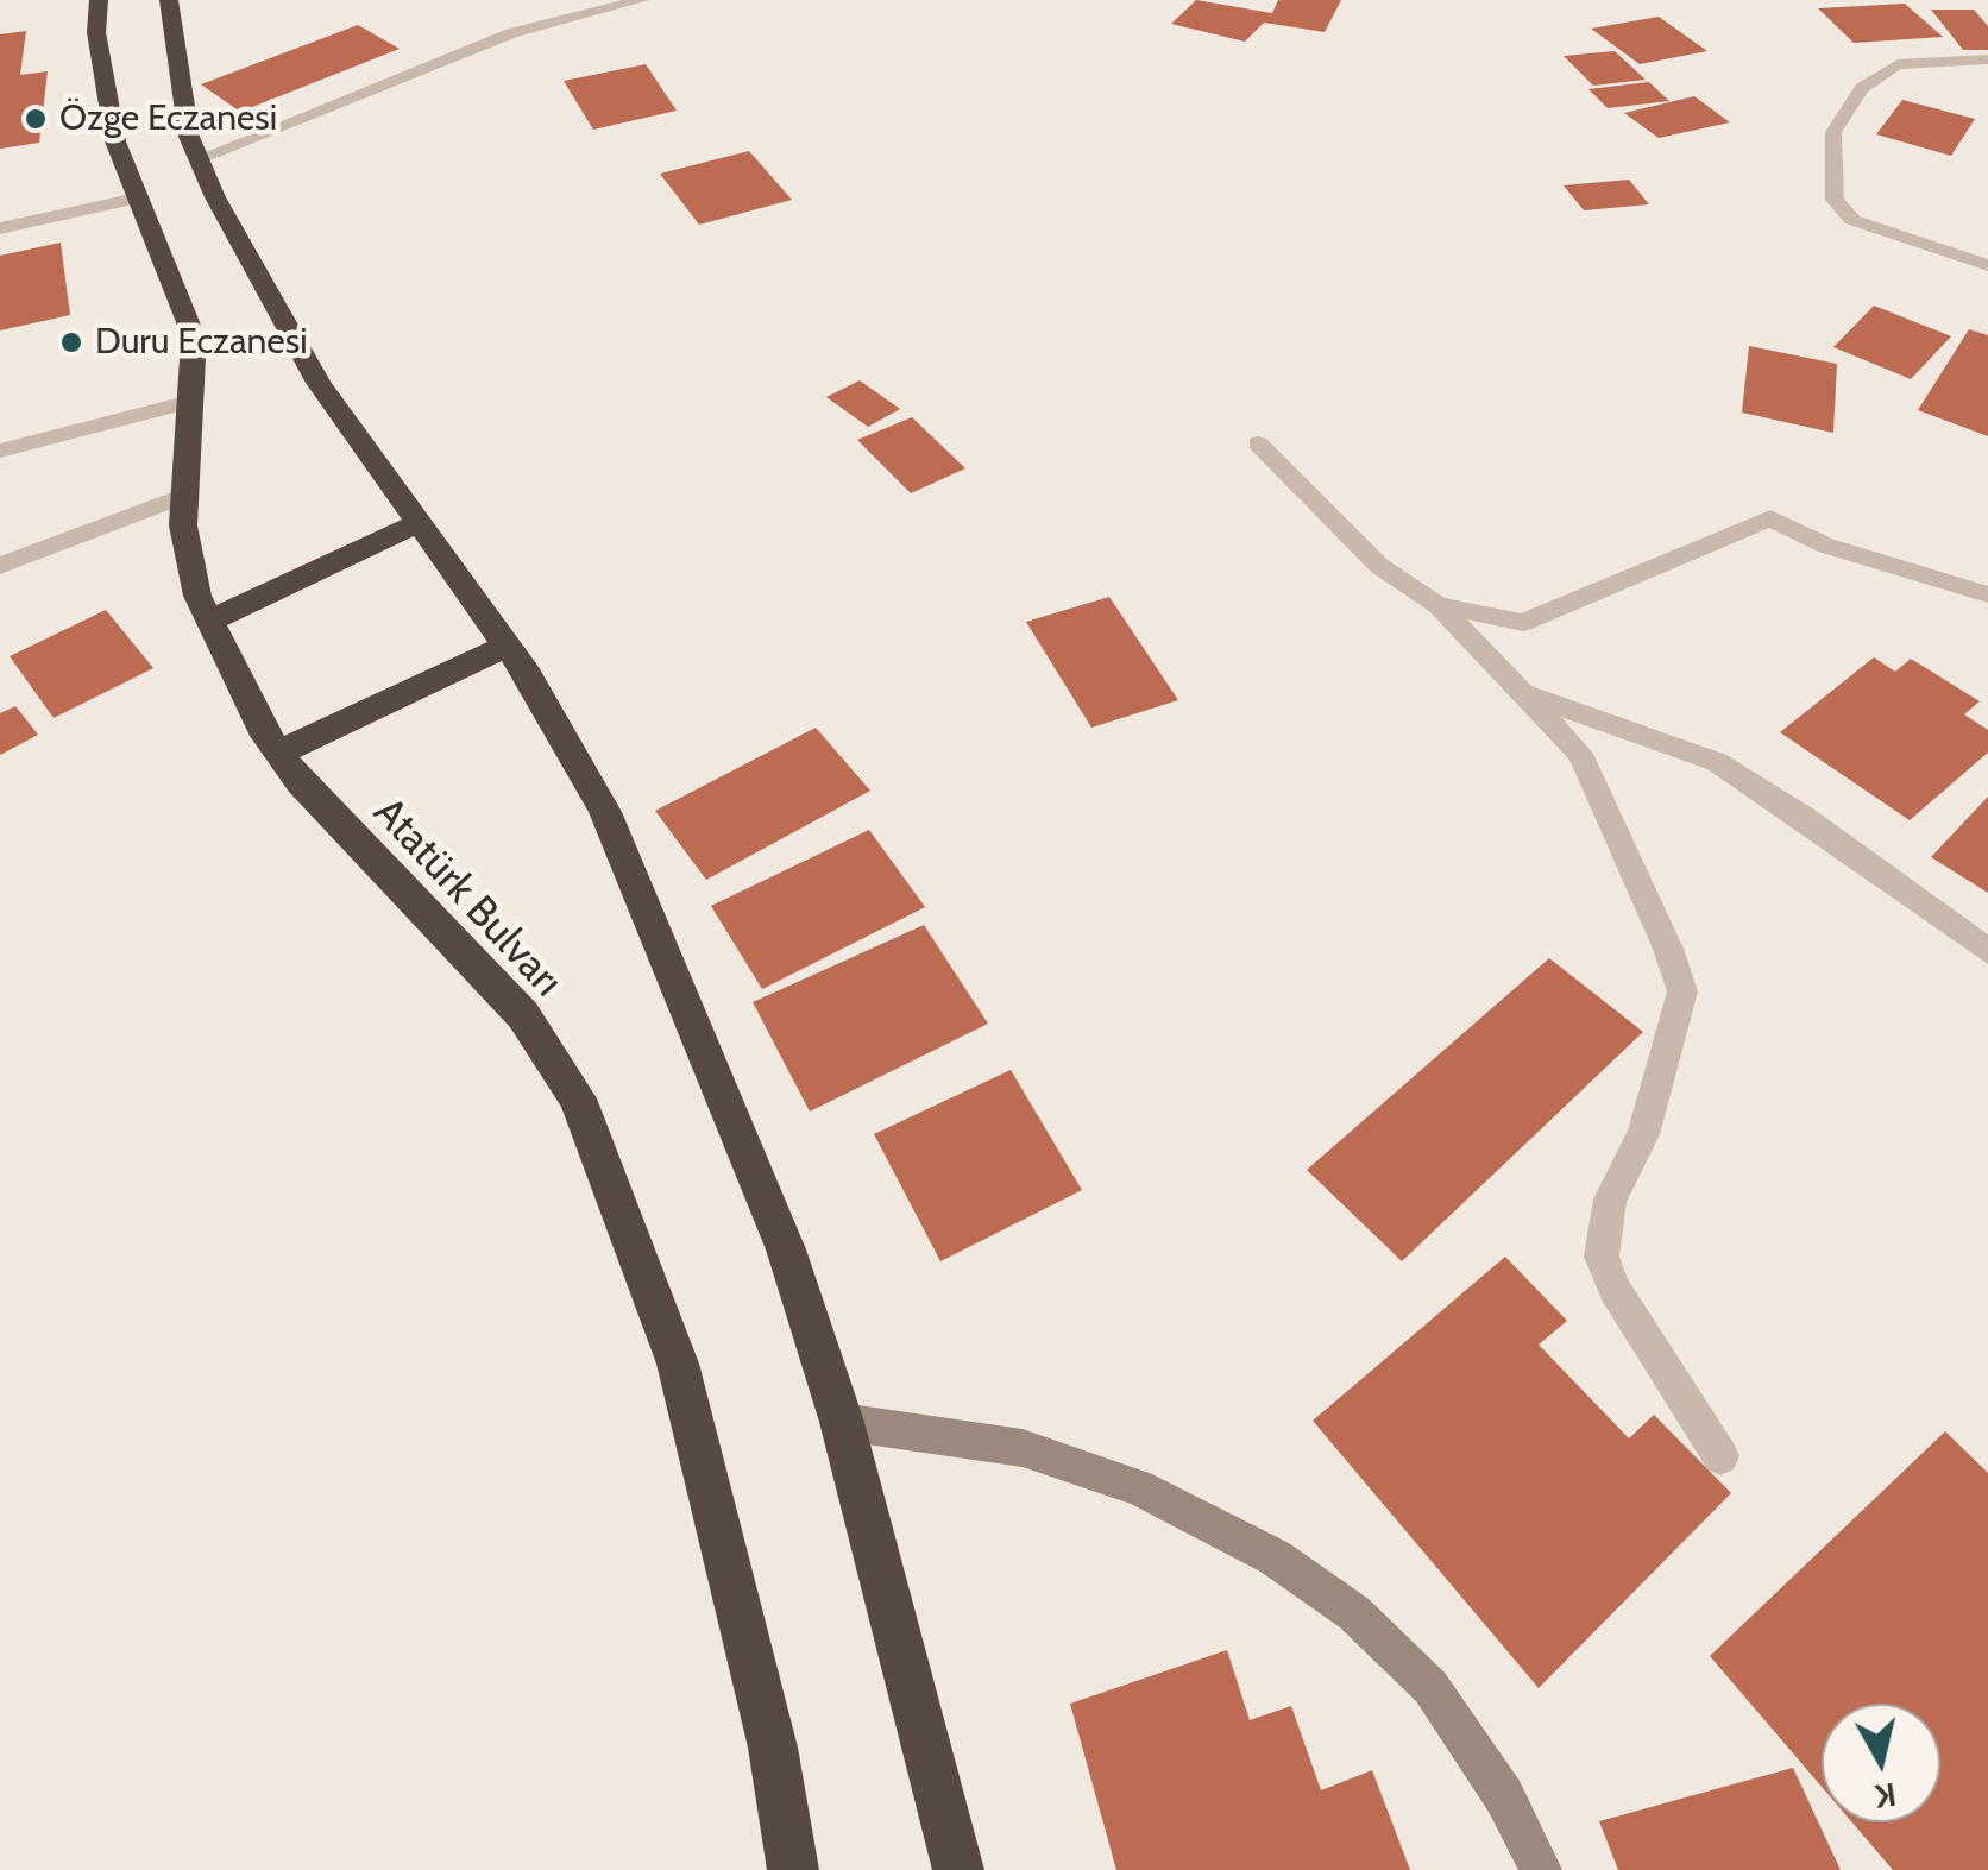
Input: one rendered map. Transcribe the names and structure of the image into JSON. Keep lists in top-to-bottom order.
{
  "streets": {
    "highway": ["Atatürk Bulvarı"]
  },
  "places": ["Özge Eczanesi", "Duru Eczanesi"],
  "north": "bottom"
}
